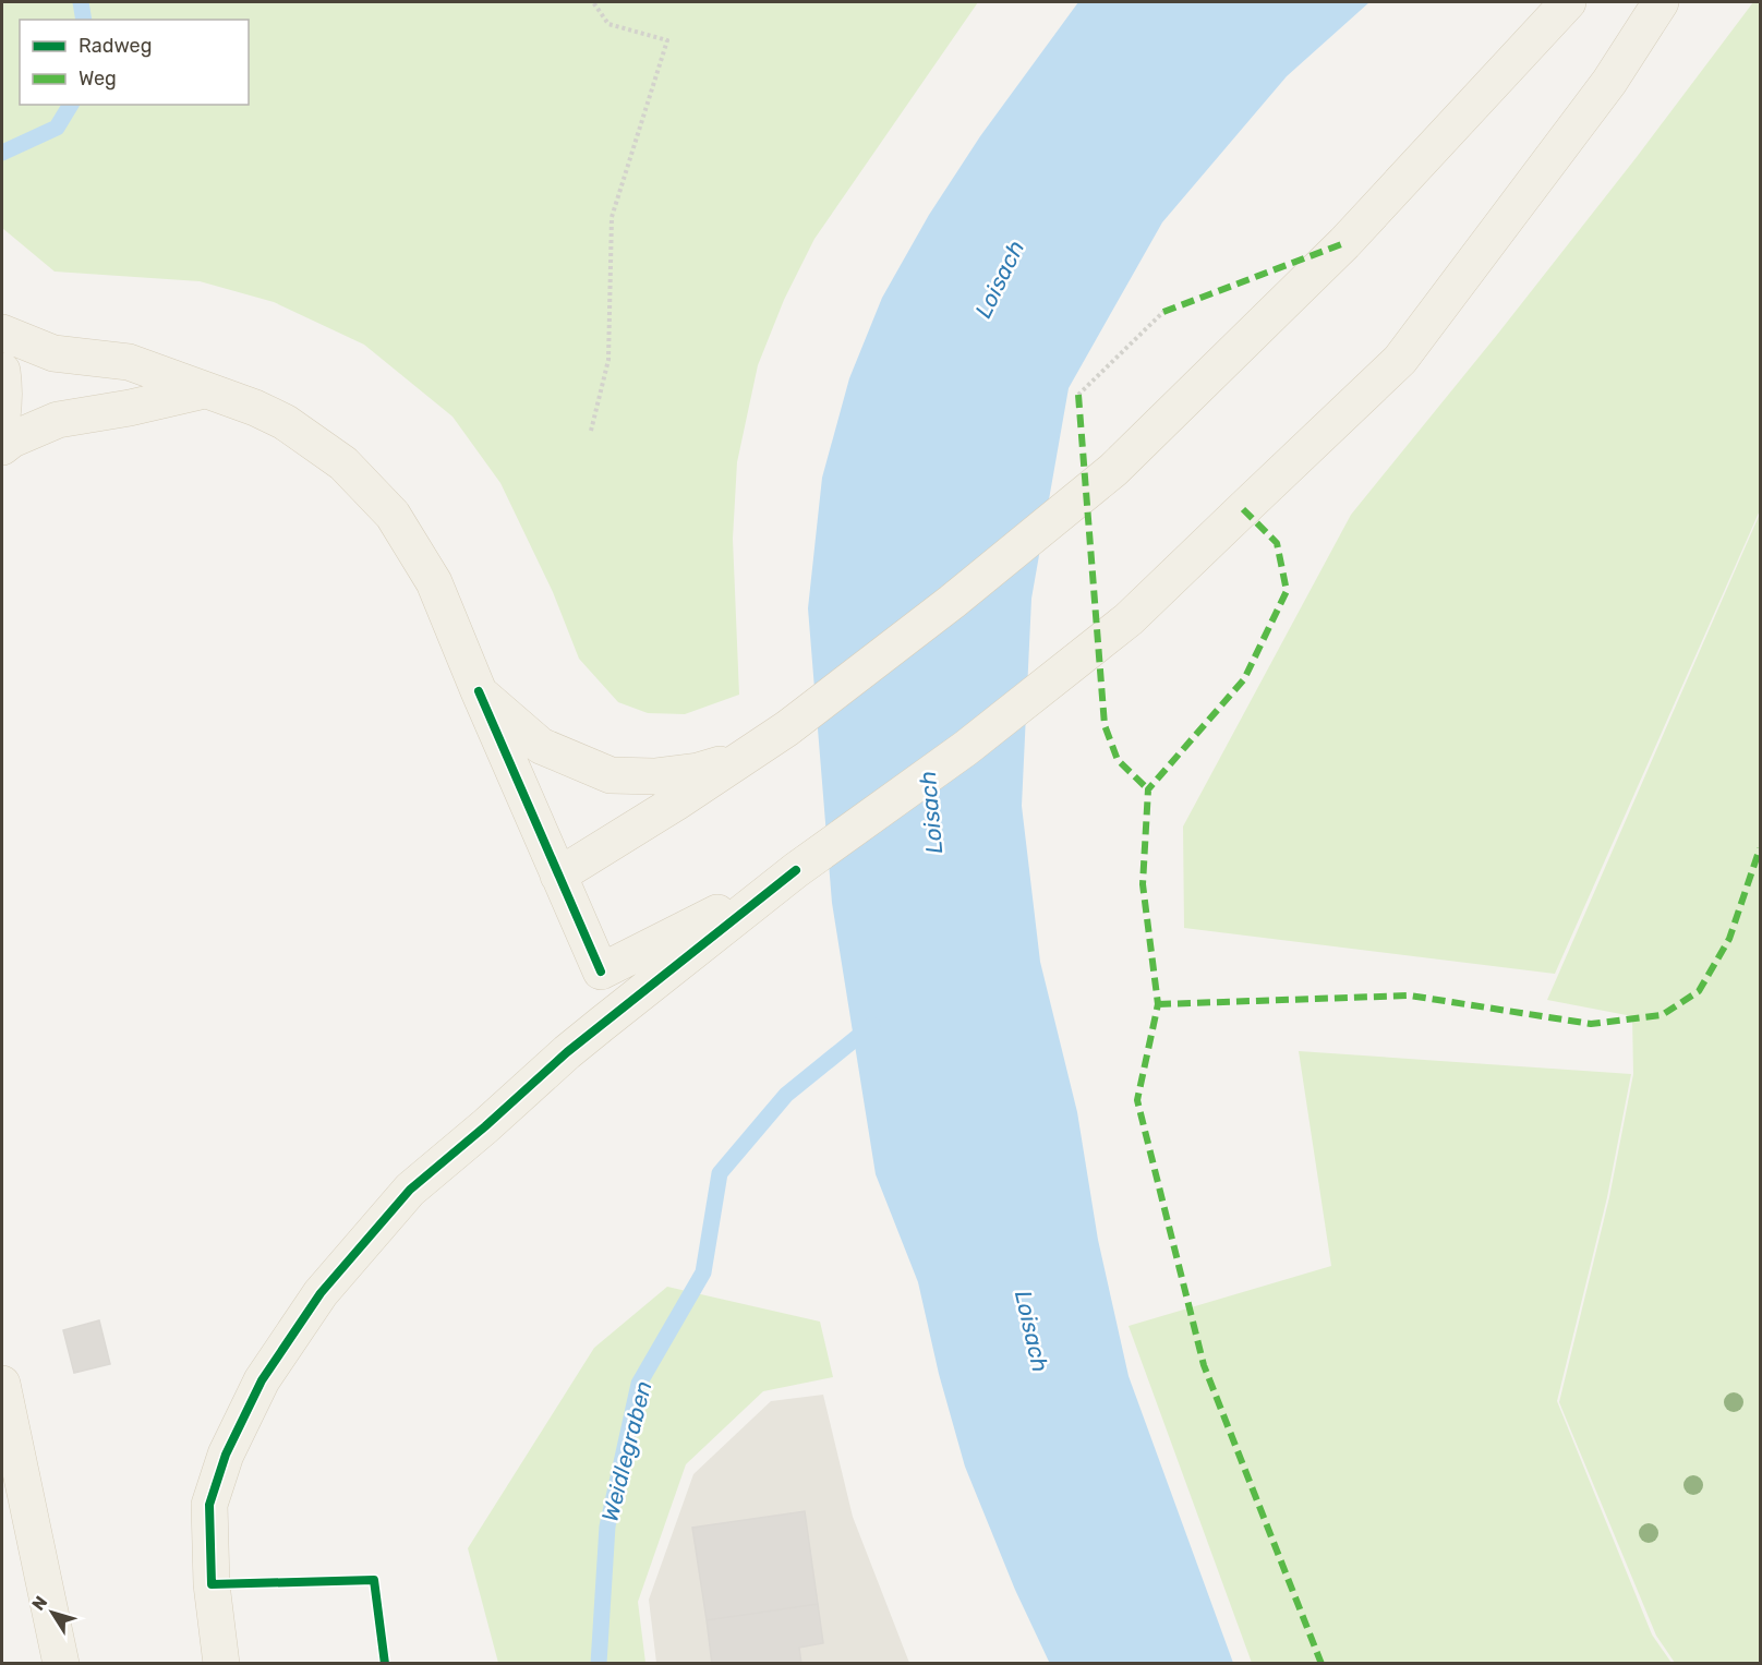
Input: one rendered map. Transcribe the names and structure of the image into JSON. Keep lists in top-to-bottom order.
{
  "water": ["Loisach", "Weidlegraben"],
  "legend": ["Radweg", "Weg"],
  "north": "top left"
}
